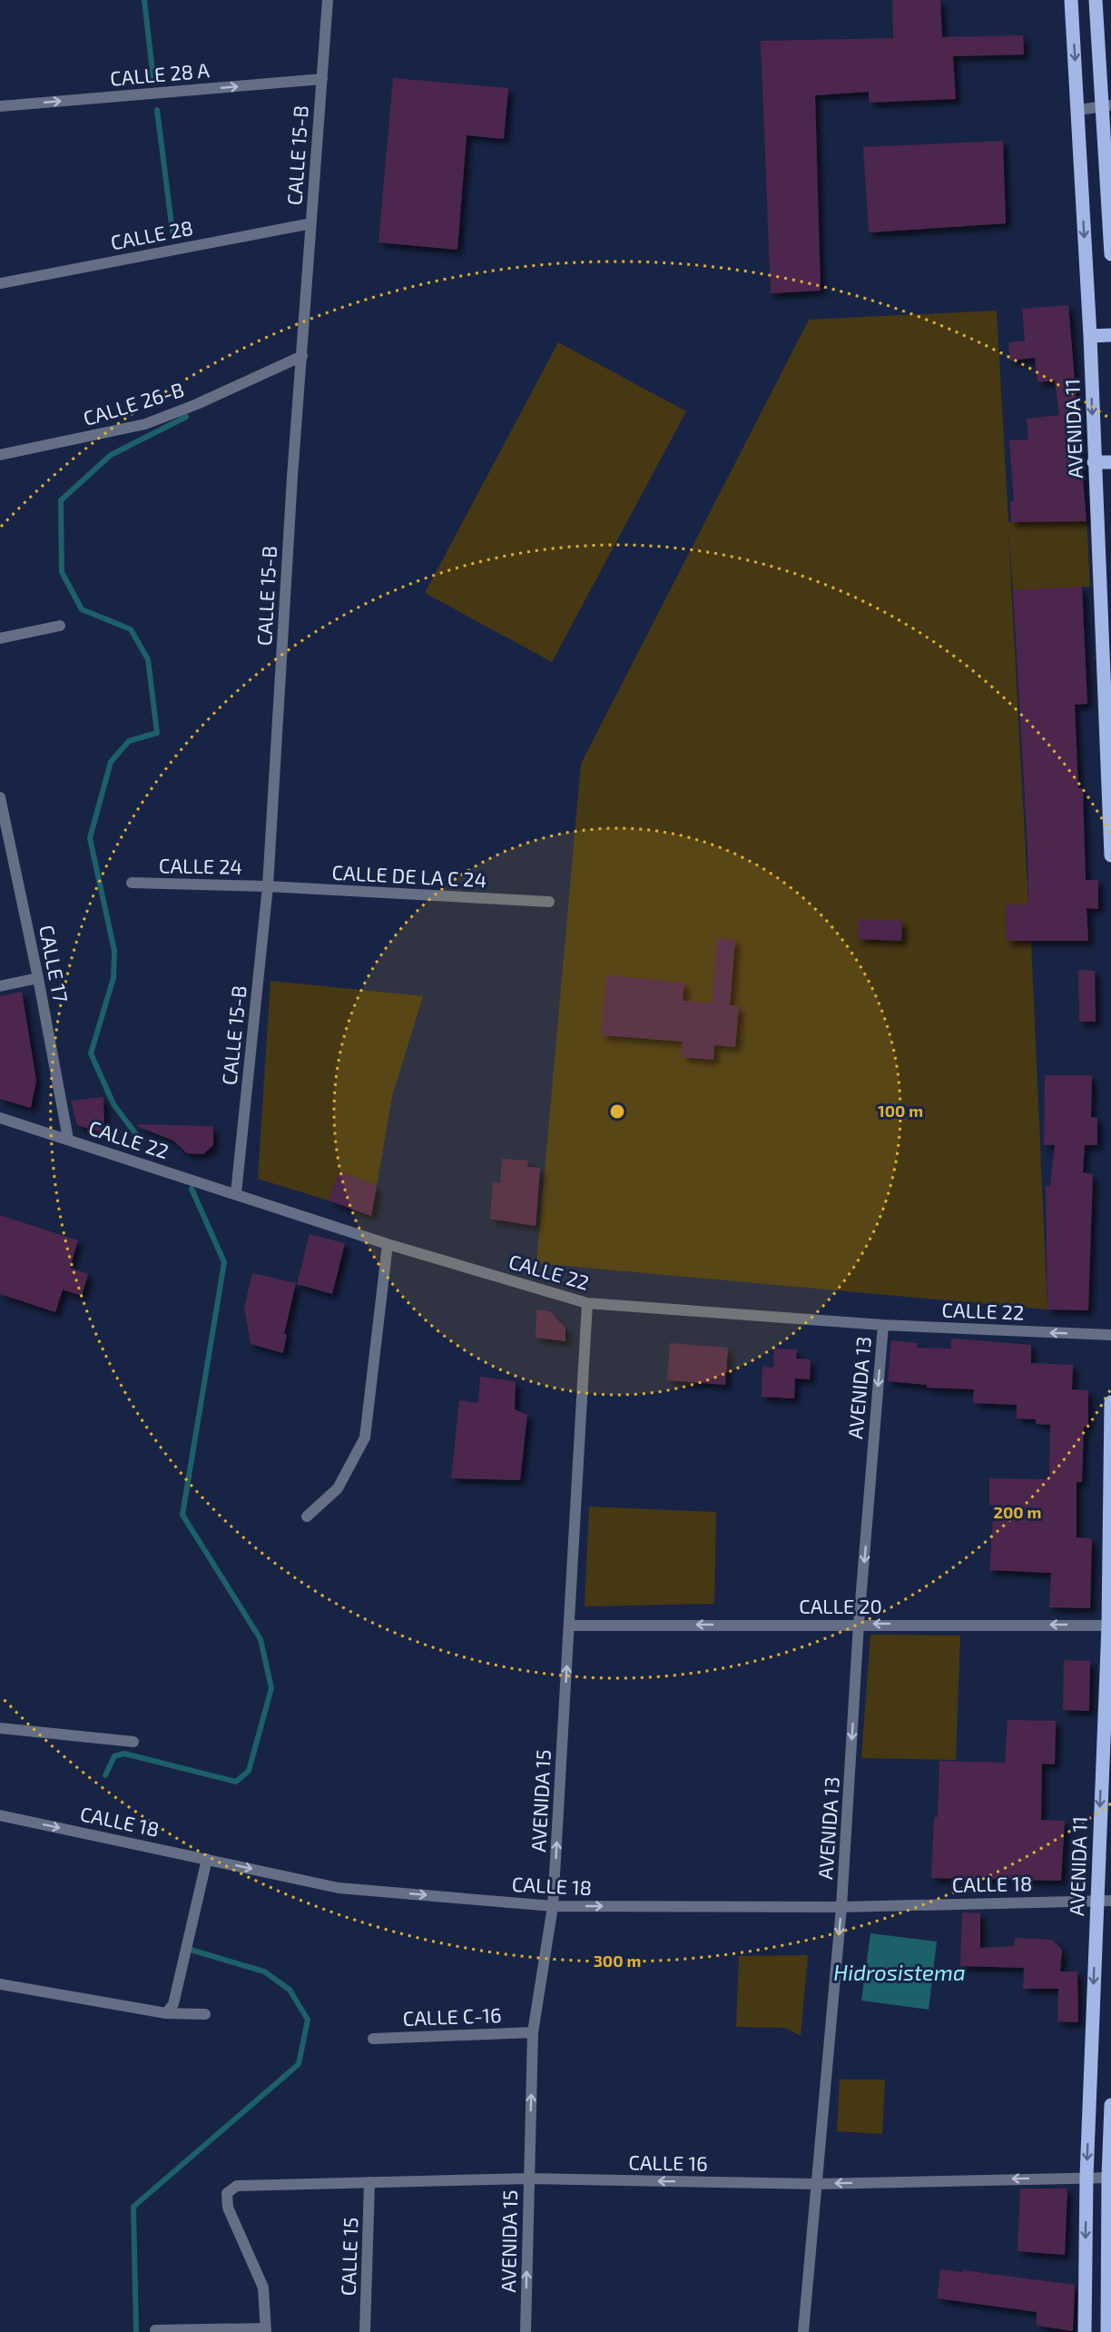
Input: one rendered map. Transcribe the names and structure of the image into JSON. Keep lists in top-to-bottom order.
{
  "streets": {
    "main road": ["AVENIDA 11"],
    "street": [
      "CALLE 28 A",
      "CALLE 15-B",
      "CALLE 28",
      "CALLE 26-B",
      "CALLE 24",
      "CALLE DE LA C 24",
      "CALLE 17",
      "CALLE 22",
      "AVENIDA 13",
      "CALLE 20",
      "AVENIDA 15",
      "CALLE 18",
      "CALLE C-16",
      "CALLE 16",
      "CALLE 15"
    ]
  },
  "crossings": [
    ["CALLE 28 A", "CALLE 15-B"],
    ["CALLE 15-B", "CALLE 28"],
    ["CALLE 15-B", "CALLE 26-B"],
    ["CALLE 15-B", "CALLE 24"],
    ["CALLE 15-B", "CALLE DE LA C 24"],
    ["CALLE 15-B", "CALLE 22"],
    ["AVENIDA 11", "CALLE 20"],
    ["AVENIDA 11", "CALLE 18"],
    ["AVENIDA 11", "CALLE 16"],
    ["CALLE 24", "CALLE DE LA C 24"],
    ["CALLE 17", "CALLE 22"],
    ["CALLE 22", "AVENIDA 13"],
    ["CALLE 22", "AVENIDA 15"],
    ["AVENIDA 13", "CALLE 20"],
    ["AVENIDA 13", "CALLE 18"],
    ["AVENIDA 13", "CALLE 16"],
    ["CALLE 20", "AVENIDA 15"],
    ["AVENIDA 15", "CALLE 18"],
    ["AVENIDA 15", "CALLE C-16"],
    ["AVENIDA 15", "CALLE 16"],
    ["CALLE 16", "CALLE 15"]
  ],
  "one_way": [
    "CALLE 28 A",
    "AVENIDA 13",
    "CALLE 20",
    "AVENIDA 15",
    "CALLE 18",
    "CALLE 16"
  ],
  "water": ["Hidrosistema"],
  "rings": ["100 m", "200 m", "300 m"]
}
